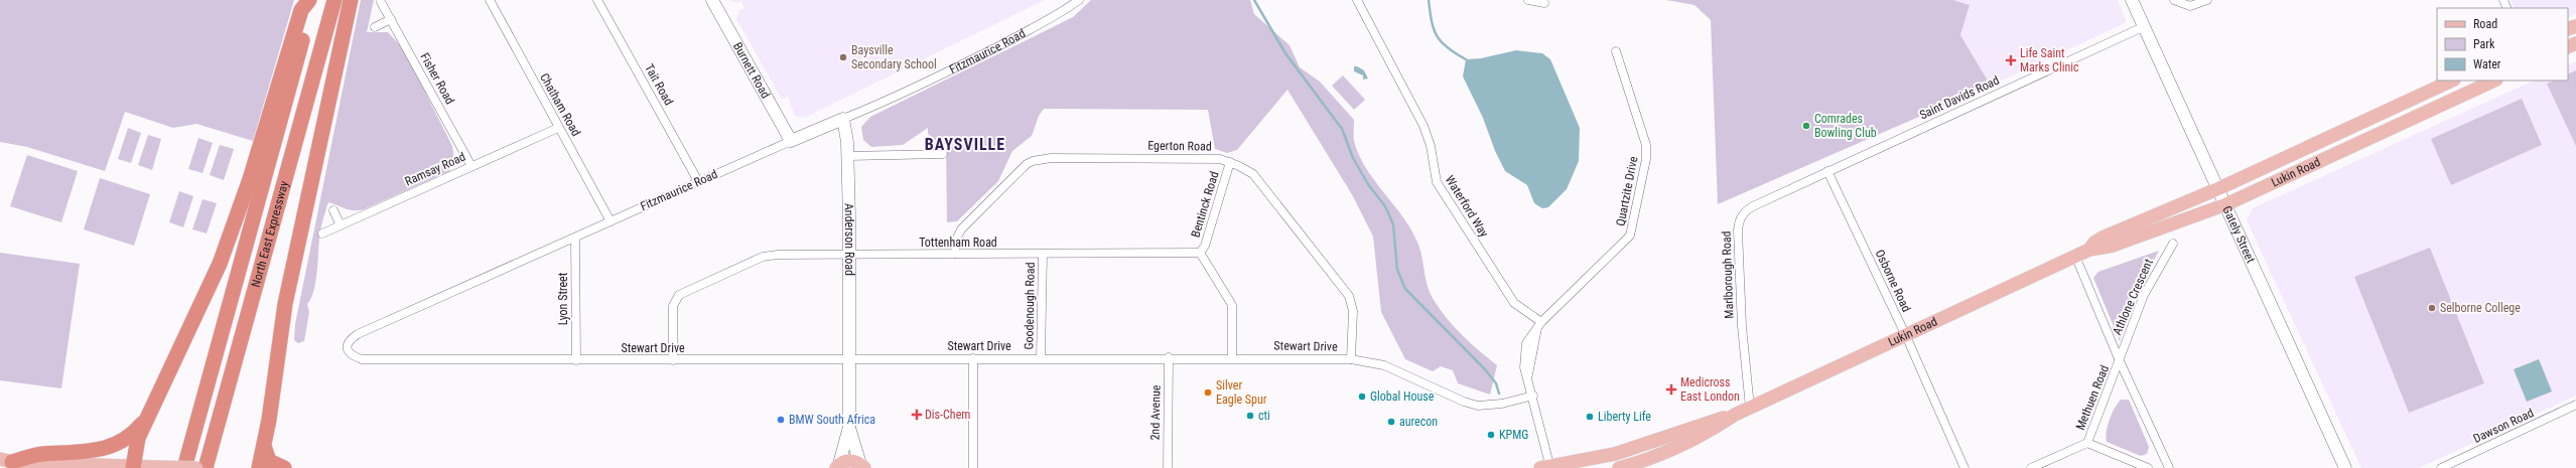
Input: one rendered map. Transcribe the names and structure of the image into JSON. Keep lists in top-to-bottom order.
{
  "streets": {
    "highway": ["North East Expressway"],
    "main road": ["Lukin Road"],
    "street": [
      "Fitzmaurice Road",
      "Burnett Road",
      "Fisher Road",
      "Tait Road",
      "Saint Davids Road",
      "Chatham Road",
      "Egerton Road",
      "Ramsay Road",
      "Quartzite Drive",
      "Bentinck Road",
      "Waterford Way",
      "Gately Street",
      "Anderson Road",
      "Tottenham Road",
      "Marlborough Road",
      "Osborne Road",
      "Athlone Crescent",
      "Lyon Street",
      "Goodenough Road",
      "Stewart Drive",
      "Methuen Road",
      "2nd Avenue",
      "Dawson Road"
    ]
  },
  "crossings": [
    ["Fitzmaurice Road", "Burnett Road"],
    ["Fitzmaurice Road", "Tait Road"],
    ["Fitzmaurice Road", "Chatham Road"],
    ["Fitzmaurice Road", "Anderson Road"],
    ["Fitzmaurice Road", "Lyon Street"],
    ["Fitzmaurice Road", "Stewart Drive"],
    ["Fisher Road", "Ramsay Road"],
    ["Saint Davids Road", "Gately Street"],
    ["Saint Davids Road", "Marlborough Road"],
    ["Saint Davids Road", "Osborne Road"],
    ["Chatham Road", "Ramsay Road"],
    ["Egerton Road", "Bentinck Road"],
    ["Egerton Road", "Tottenham Road"],
    ["Egerton Road", "Stewart Drive"],
    ["Lukin Road", "Quartzite Drive"],
    ["Lukin Road", "Gately Street"],
    ["Lukin Road", "Marlborough Road"],
    ["Lukin Road", "Osborne Road"],
    ["Lukin Road", "Athlone Crescent"],
    ["Quartzite Drive", "Waterford Way"],
    ["Quartzite Drive", "Stewart Drive"],
    ["Bentinck Road", "Tottenham Road"],
    ["Anderson Road", "Tottenham Road"],
    ["Anderson Road", "Stewart Drive"],
    ["Tottenham Road", "Goodenough Road"],
    ["Tottenham Road", "Stewart Drive"],
    ["Marlborough Road", "Osborne Road"],
    ["Athlone Crescent", "Methuen Road"],
    ["Lyon Street", "Stewart Drive"],
    ["Goodenough Road", "Stewart Drive"],
    ["Stewart Drive", "2nd Avenue"]
  ],
  "districts": ["BAYSVILLE"],
  "places": {
    "other": [
      "Baysville Secondary School",
      "Comrades Bowling Club",
      "Selborne College",
      "Silver Eagle Spur",
      "Global House",
      "cti",
      "Liberty Life",
      "BMW South Africa",
      "aurecon",
      "KPMG"
    ],
    "health": ["Life Saint Marks Clinic", "Medicross East London", "Dis-Chem"]
  },
  "legend": ["Road", "Park", "Water"]
}
